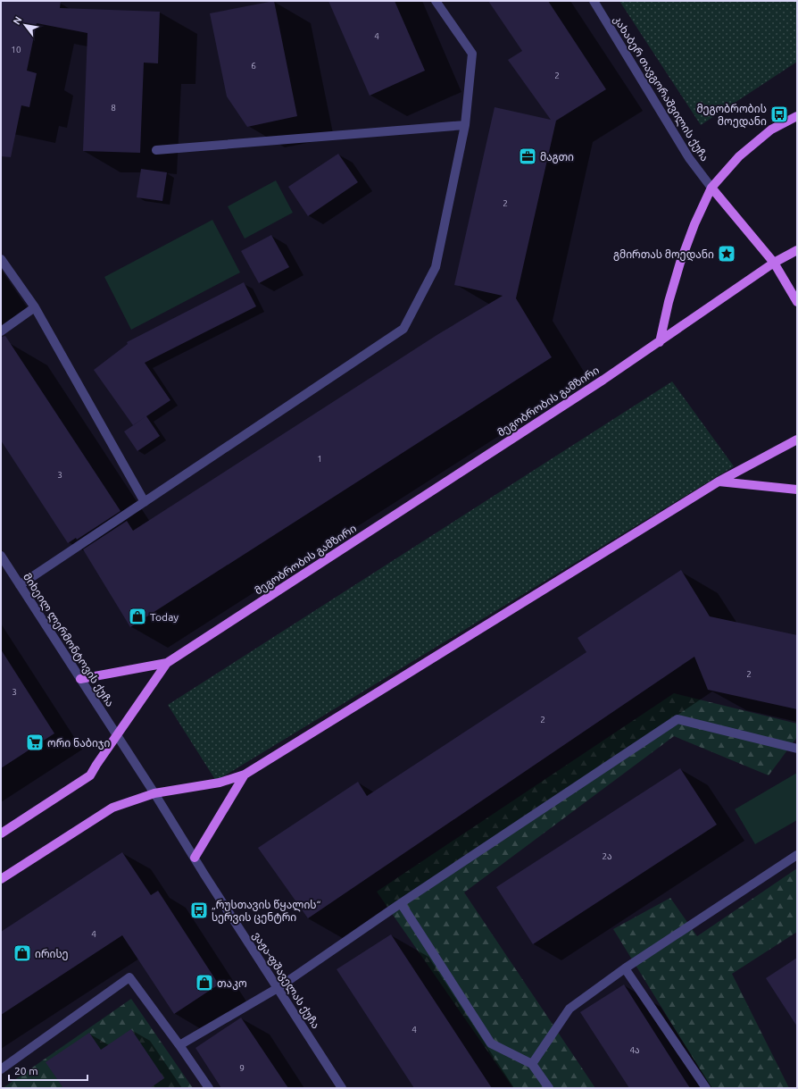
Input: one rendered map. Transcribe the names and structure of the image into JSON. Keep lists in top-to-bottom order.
{
  "streets": {
    "main road": ["მეგობრობის გამზირი"],
    "street": ["კახაბერ თავგორაშვილის ქუჩა", "მიხეილ ლერმონტოვის ქუჩა", "ვაჟა-ფშაველას ქუჩა"]
  },
  "crossings": [
    ["მეგობრობის გამზირი", "მიხეილ ლერმონტოვის ქუჩა"],
    ["მიხეილ ლერმონტოვის ქუჩა", "ვაჟა-ფშაველას ქუჩა"]
  ],
  "places": {
    "bus stop": ["მეგობრობის მოედანი", "„რუსთავის წყალის“ სერვის ცენტრი"],
    "office": ["მაგთი"],
    "place": ["გმირთას მოედანი"],
    "shop": ["Today", "ირისე", "თაკო"],
    "supermarket": ["ორი ნაბიჯი"]
  },
  "house_numbers": [
    "4",
    "10",
    "6",
    "2",
    "8",
    "2",
    "1",
    "3",
    "2",
    "3",
    "2",
    "2ა",
    "4",
    "4",
    "4ა",
    "9"
  ],
  "scale_bar": "20 m",
  "north": "top left"
}
